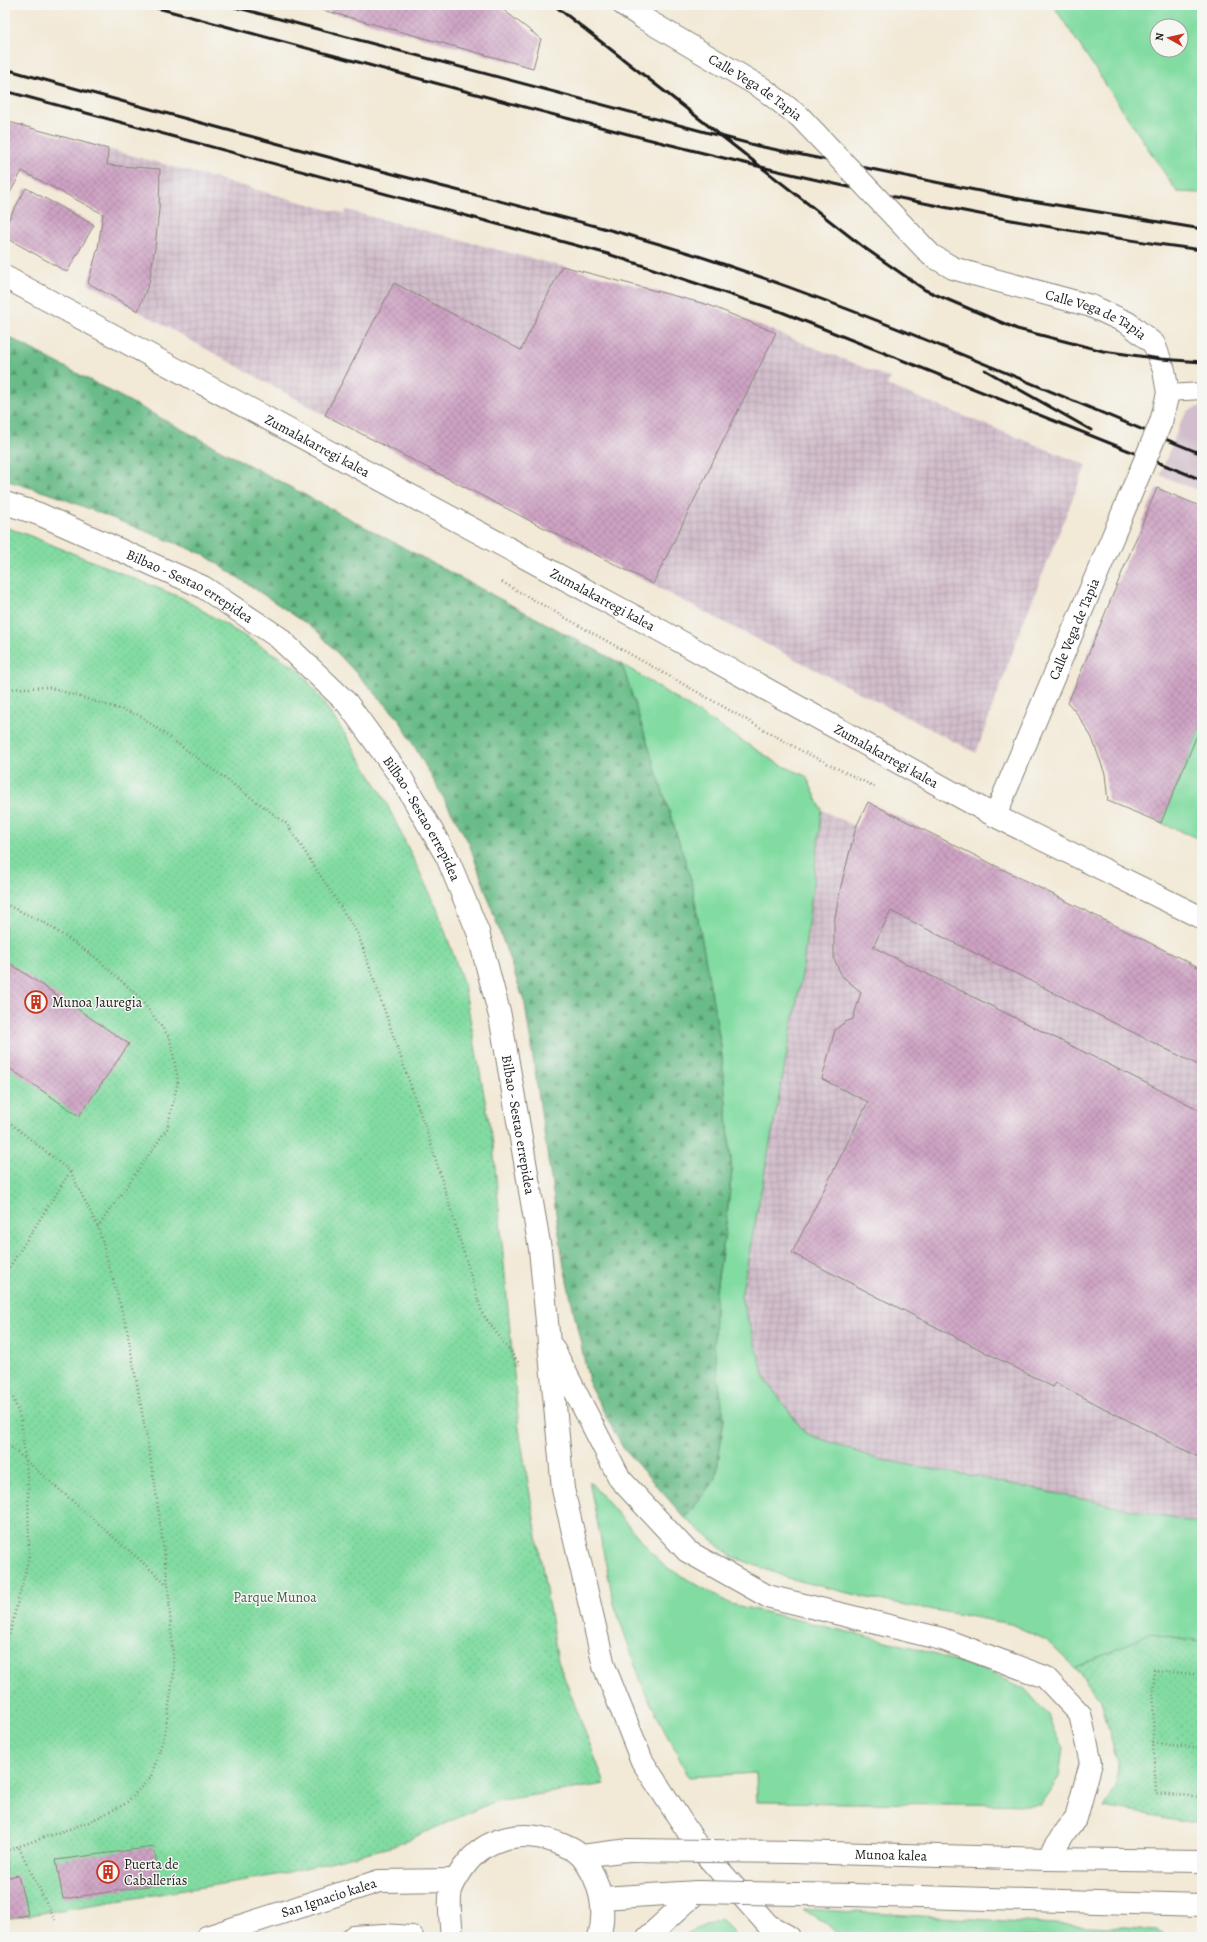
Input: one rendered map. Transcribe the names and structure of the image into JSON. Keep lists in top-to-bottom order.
{
  "streets": {
    "main road": [
      "Calle Vega de Tapia",
      "Zumalakarregi kalea",
      "Bilbao - Sestao errepidea",
      "Munoa kalea",
      "San Ignacio kalea"
    ]
  },
  "crossings": [
    ["Calle Vega de Tapia", "Zumalakarregi kalea"]
  ],
  "parks": ["Parque Munoa"],
  "places": {
    "building": ["Munoa Jauregia", "Puerta de Caballerías"]
  },
  "north": "left"
}
